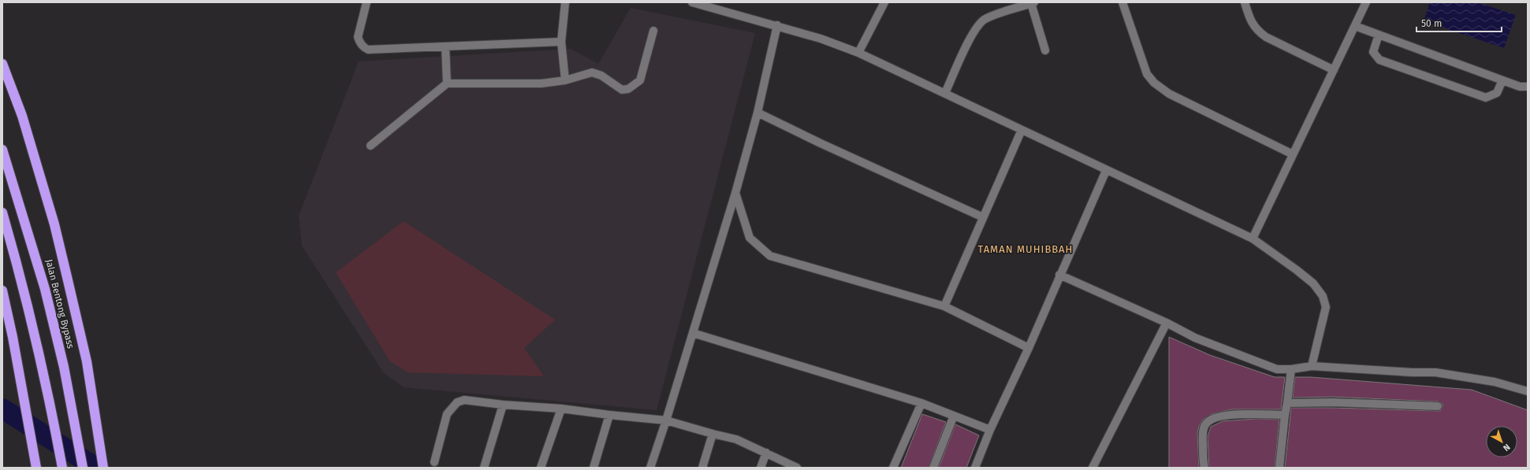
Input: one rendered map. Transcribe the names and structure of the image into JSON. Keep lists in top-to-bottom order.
{
  "streets": {
    "highway": ["Jalan Bentong Bypass"]
  },
  "districts": ["TAMAN MUHIBBAH"],
  "scale_bar": "50 m",
  "north": "bottom right"
}
